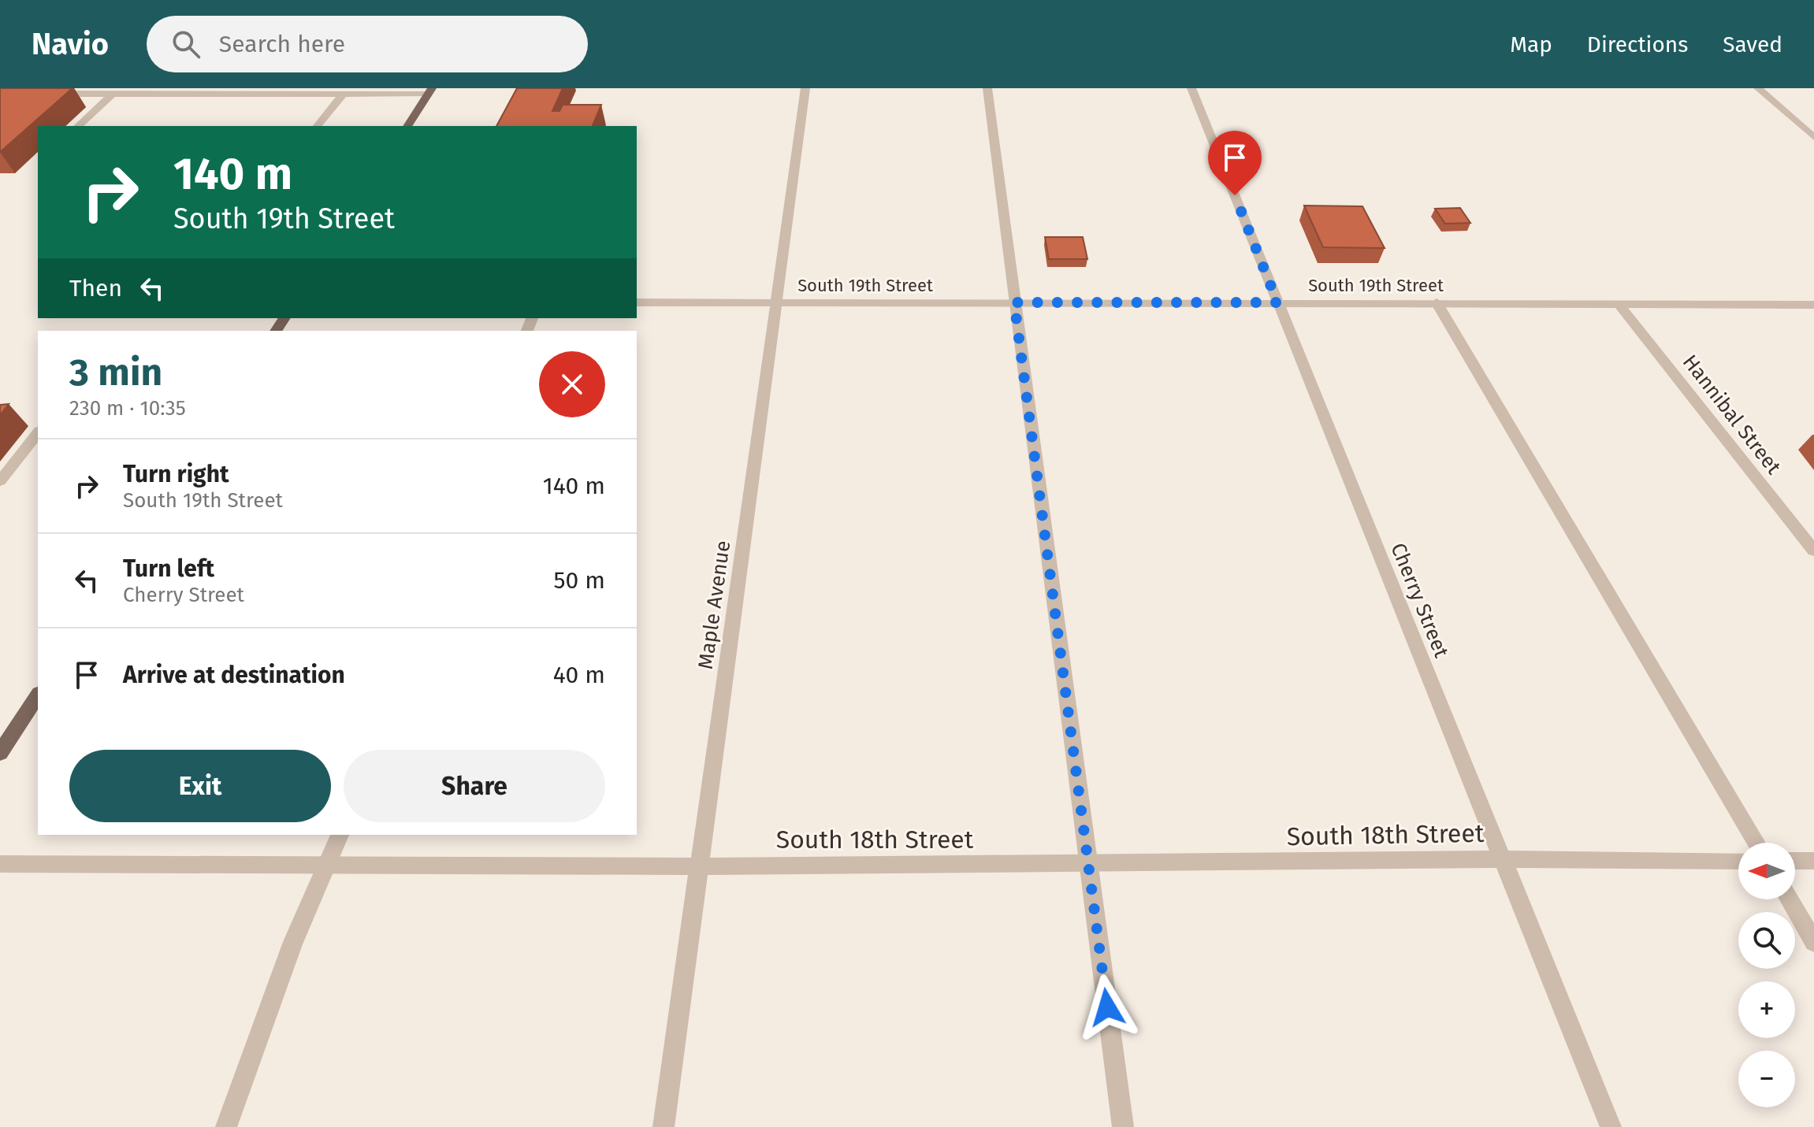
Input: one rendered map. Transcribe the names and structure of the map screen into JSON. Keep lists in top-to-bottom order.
{
  "streets": {
    "street": [
      "South 19th Street",
      "Hannibal Street",
      "Cherry Street",
      "Maple Avenue",
      "South 18th Street"
    ]
  },
  "crossings": [
    ["South 19th Street", "Hannibal Street"],
    ["South 19th Street", "Cherry Street"],
    ["South 19th Street", "Maple Avenue"],
    ["Cherry Street", "South 18th Street"],
    ["Maple Avenue", "South 18th Street"]
  ],
  "north": "left",
  "page": {
    "header": "Navio",
    "search": "Search here",
    "nav": ["Map", "Directions", "Saved"],
    "turn": ["140 m", "South 19th Street"],
    "then": "Then",
    "heading": ["3 min", "230 m · 10:35"],
    "list": [
      {
        "name": "Turn right",
        "note": "South 19th Street",
        "value": "140 m"
      },
      {
        "name": "Turn left",
        "note": "Cherry Street",
        "value": "50 m"
      },
      {
        "name": "Arrive at destination",
        "value": "40 m"
      }
    ],
    "buttons": ["Exit", "Share"],
    "map_buttons": ["+", "−"]
  }
}
